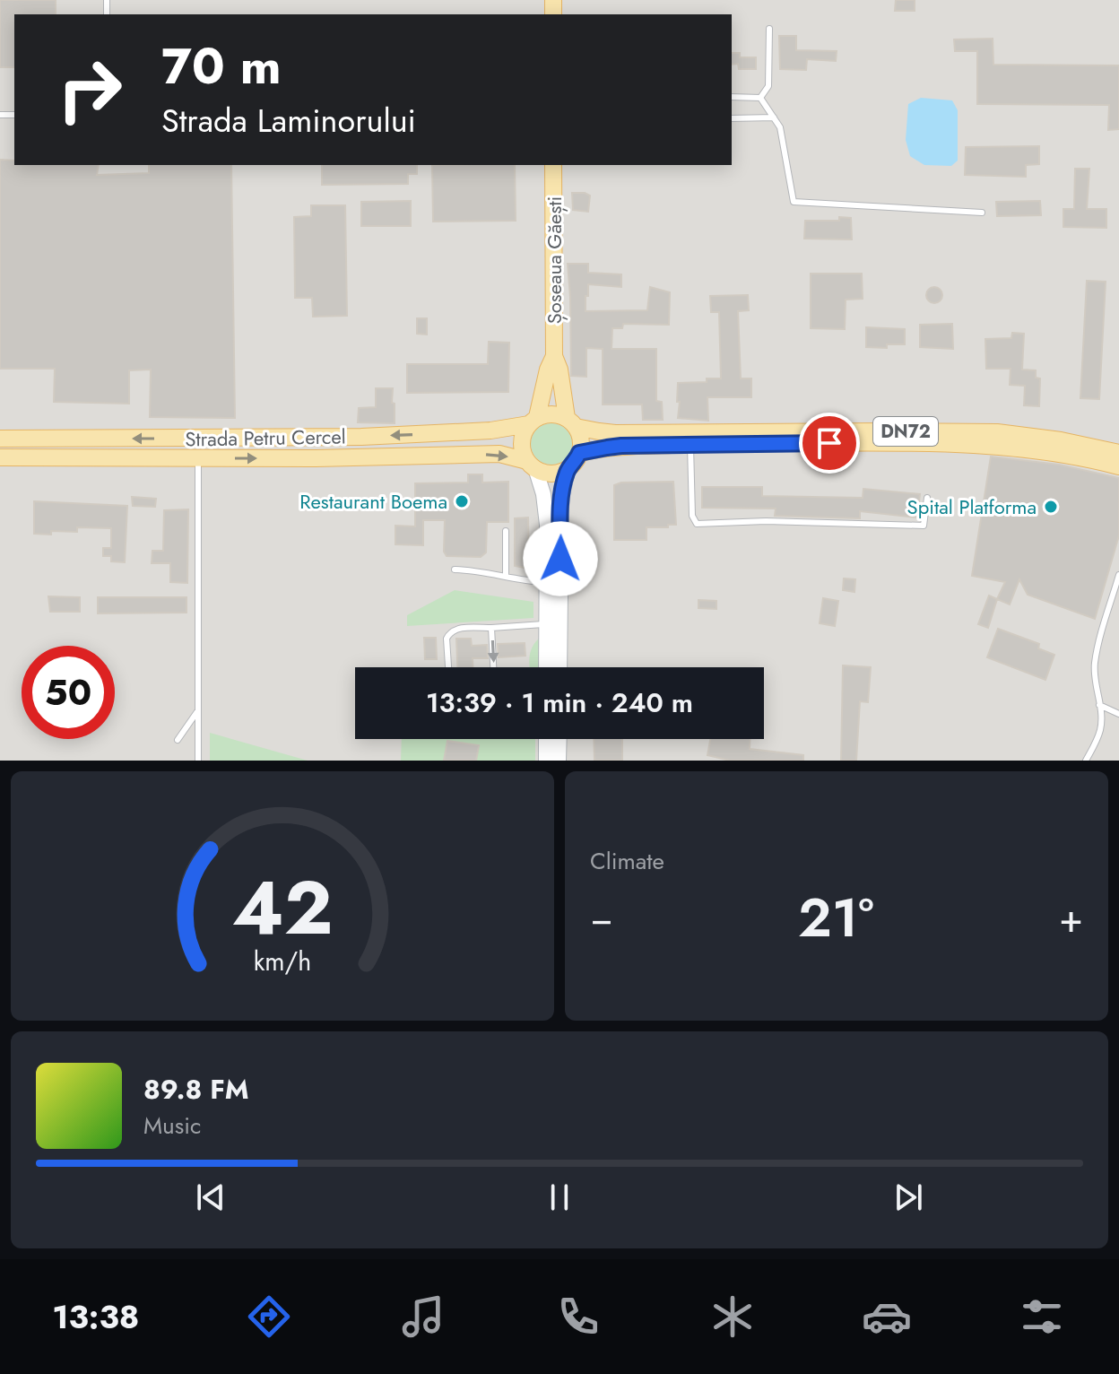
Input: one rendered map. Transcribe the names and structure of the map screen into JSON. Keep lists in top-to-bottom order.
{
  "streets": {
    "main road": ["Șoseaua Găești", "DN72", "Strada Petru Cercel"]
  },
  "crossings": [
    ["DN72", "Strada Petru Cercel"]
  ],
  "places": ["Restaurant Boema", "Spital Platforma"],
  "page": {
    "turn": ["70 m", "Strada Laminorului"],
    "limit": "50",
    "trip": "13:39 · 1 min · 240 m",
    "tile": "Climate",
    "heat": ["−", "21°", "+"],
    "song": ["89.8 FM", "Music"],
    "tabs": "13:38",
    "gauge": ["42", "km/h"]
  }
}
